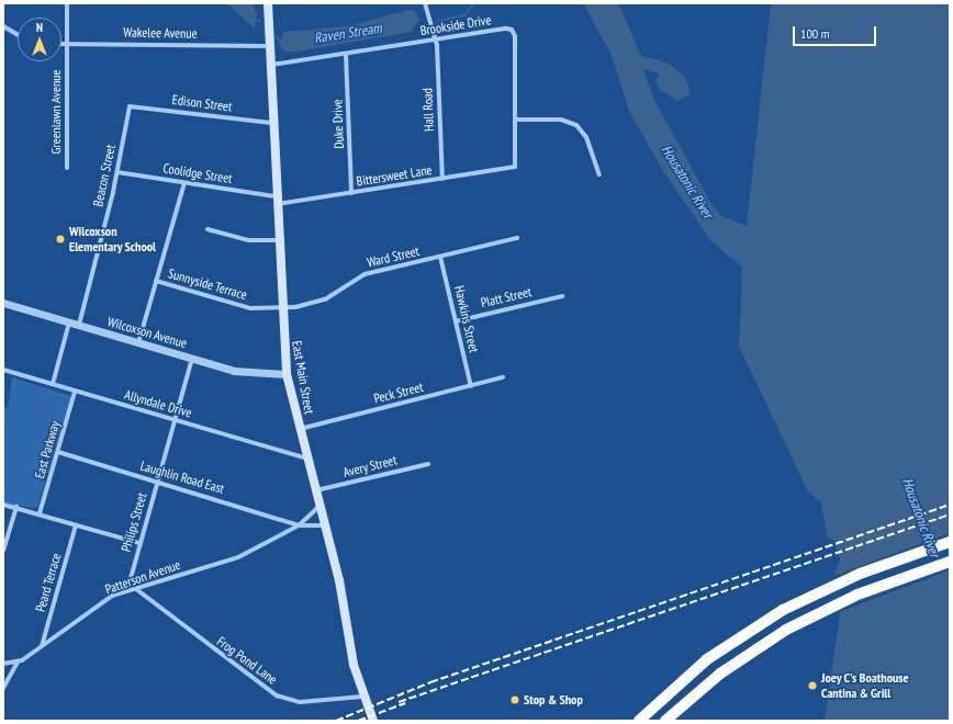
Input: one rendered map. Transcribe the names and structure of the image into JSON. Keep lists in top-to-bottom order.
{
  "streets": {
    "main road": ["East Main Street"],
    "street": [
      "Brookside Drive",
      "Wakelee Avenue",
      "Edison Street",
      "Hall Road",
      "Greenlawn Avenue",
      "Duke Drive",
      "Coolidge Street",
      "Beacon Street",
      "Bittersweet Lane",
      "Ward Street",
      "Sunnyside Terrace",
      "Platt Street",
      "Hawkins Street",
      "Wilcoxson Avenue",
      "Peck Street",
      "Allyndale Drive",
      "East Parkway",
      "Avery Street",
      "Laughlin Road East",
      "Philips Street",
      "Patterson Avenue",
      "Peard Terrace",
      "Frog Pond Lane"
    ]
  },
  "crossings": [
    ["Brookside Drive", "Hall Road"],
    ["Brookside Drive", "Duke Drive"],
    ["Brookside Drive", "Bittersweet Lane"],
    ["Brookside Drive", "East Main Street"],
    ["Wakelee Avenue", "Greenlawn Avenue"],
    ["Wakelee Avenue", "East Main Street"],
    ["Edison Street", "Beacon Street"],
    ["Edison Street", "East Main Street"],
    ["Hall Road", "Bittersweet Lane"],
    ["Duke Drive", "Bittersweet Lane"],
    ["Coolidge Street", "Beacon Street"],
    ["Coolidge Street", "Bittersweet Lane"],
    ["Coolidge Street", "East Main Street"],
    ["Beacon Street", "Wilcoxson Avenue"],
    ["Bittersweet Lane", "East Main Street"],
    ["Ward Street", "Sunnyside Terrace"],
    ["Ward Street", "Hawkins Street"],
    ["Ward Street", "East Main Street"],
    ["Sunnyside Terrace", "East Main Street"],
    ["Platt Street", "Hawkins Street"],
    ["Hawkins Street", "Peck Street"],
    ["Wilcoxson Avenue", "East Main Street"],
    ["Wilcoxson Avenue", "Philips Street"],
    ["East Main Street", "Peck Street"],
    ["East Main Street", "Allyndale Drive"],
    ["East Main Street", "Avery Street"],
    ["East Main Street", "Patterson Avenue"],
    ["East Main Street", "Frog Pond Lane"],
    ["Allyndale Drive", "East Parkway"],
    ["Allyndale Drive", "Philips Street"],
    ["East Parkway", "Laughlin Road East"],
    ["Laughlin Road East", "Philips Street"],
    ["Laughlin Road East", "Patterson Avenue"],
    ["Philips Street", "Patterson Avenue"],
    ["Patterson Avenue", "Peard Terrace"],
    ["Patterson Avenue", "Frog Pond Lane"]
  ],
  "water": ["Raven Stream", "Housatonic River"],
  "places": ["Wilcoxson Elementary School", "Joey C's Boathouse Cantina & Grill", "Stop & Shop"],
  "scale_bar": "100 m",
  "north": "top"
}
